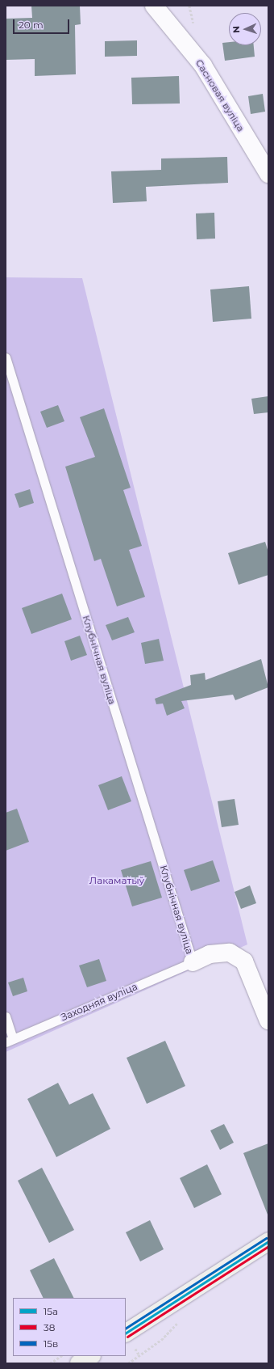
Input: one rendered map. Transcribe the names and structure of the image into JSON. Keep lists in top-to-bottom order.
{
  "streets": {
    "street": ["Сасновая вуліца"],
    "lane": ["Клубнічная вуліца", "Заходняя вуліца"]
  },
  "crossings": [
    ["Клубнічная вуліца", "Заходняя вуліца"]
  ],
  "parks": ["Лакаматыў"],
  "lines": ["transit line 15в", "transit line 15а", "transit line 38"],
  "legend": ["15а", "38", "15в"],
  "scale_bar": "20 m",
  "north": "left"
}
